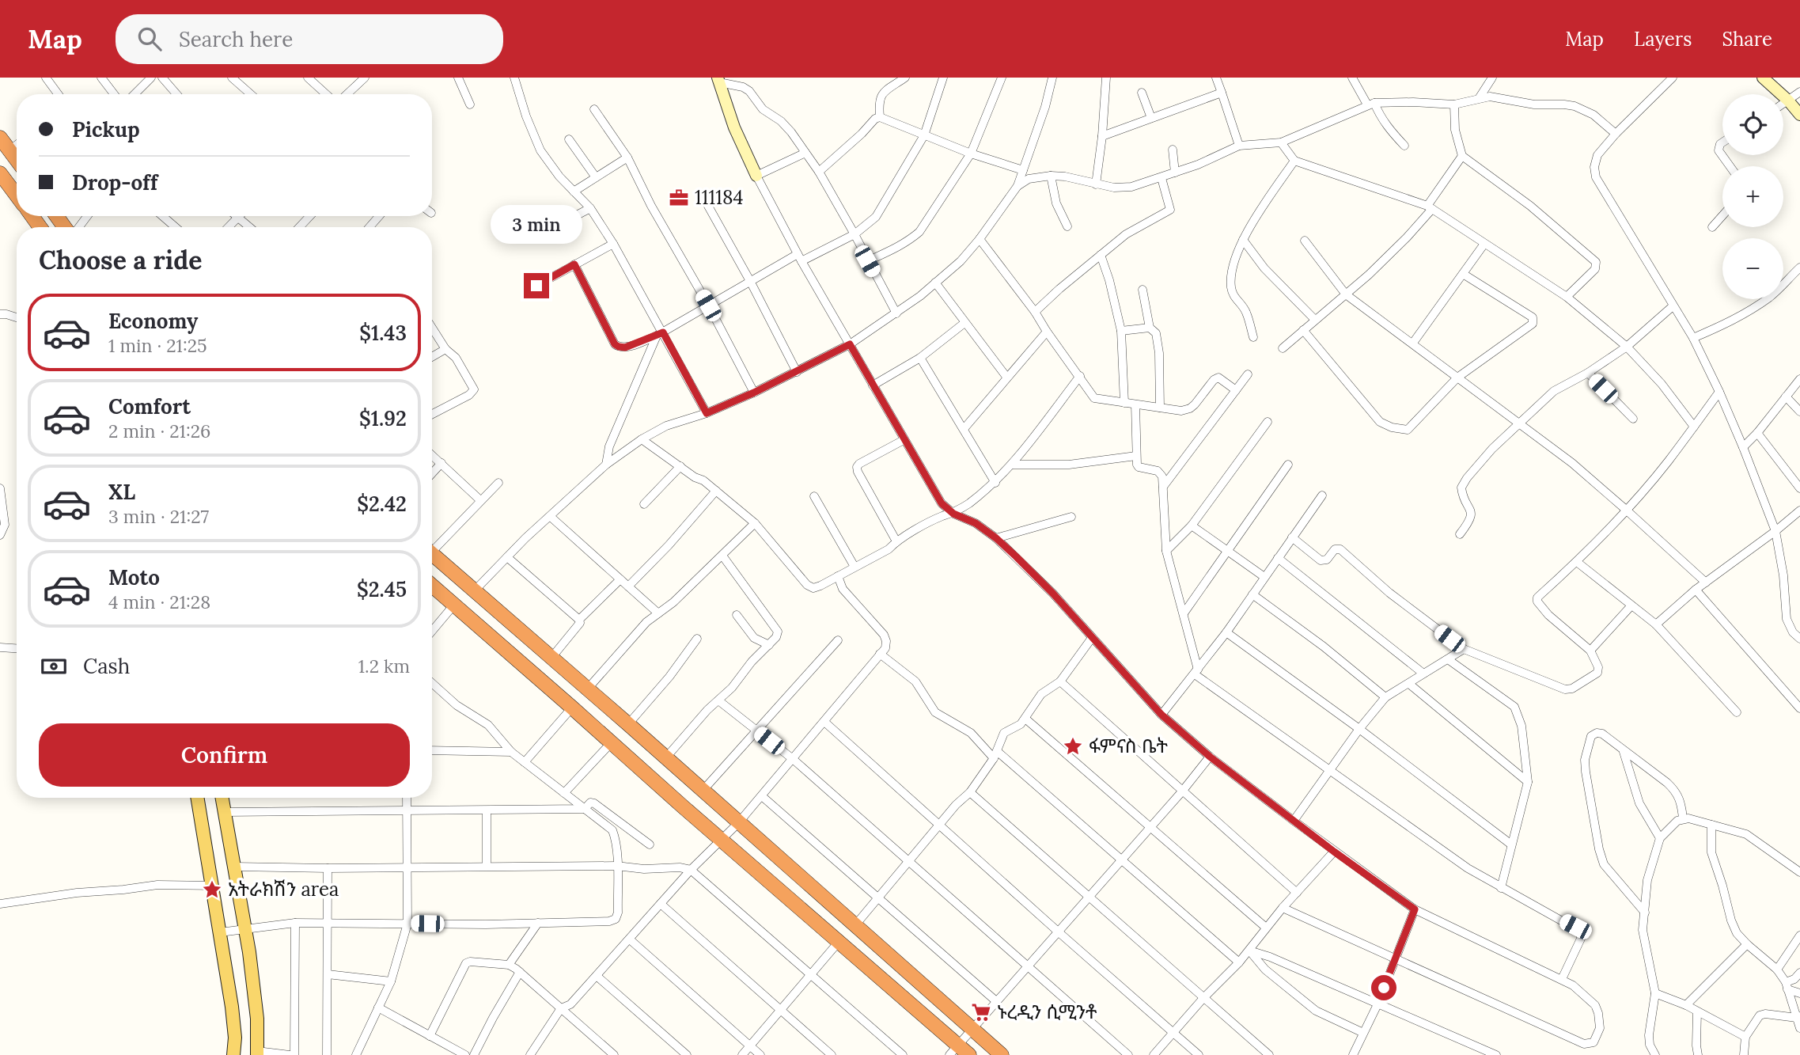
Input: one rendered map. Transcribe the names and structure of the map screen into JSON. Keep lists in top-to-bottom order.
{
  "places": {
    "office": ["111184"],
    "place": ["ፋምናስ ቤት", "አትራክሽን area"],
    "supermarket": ["ኑረዲን ሲሚንቶ"]
  },
  "page": {
    "header": "Map",
    "search": "Search here",
    "nav": ["Map", "Layers", "Share"],
    "map_buttons": ["+", "−"],
    "banner": ["Pickup", "Drop-off"],
    "bubble": "3 min",
    "heading": "Choose a ride",
    "list": [
      {
        "name": "Economy",
        "note": "1 min · 21:25",
        "value": "$1.43"
      },
      {
        "name": "Comfort",
        "note": "2 min · 21:26",
        "value": "$1.92"
      },
      {
        "name": "XL",
        "note": "3 min · 21:27",
        "value": "$2.42"
      },
      {
        "name": "Moto",
        "note": "4 min · 21:28",
        "value": "$2.45"
      }
    ],
    "pay": ["Cash", "1.2 km"],
    "buttons": "Confirm"
  }
}
